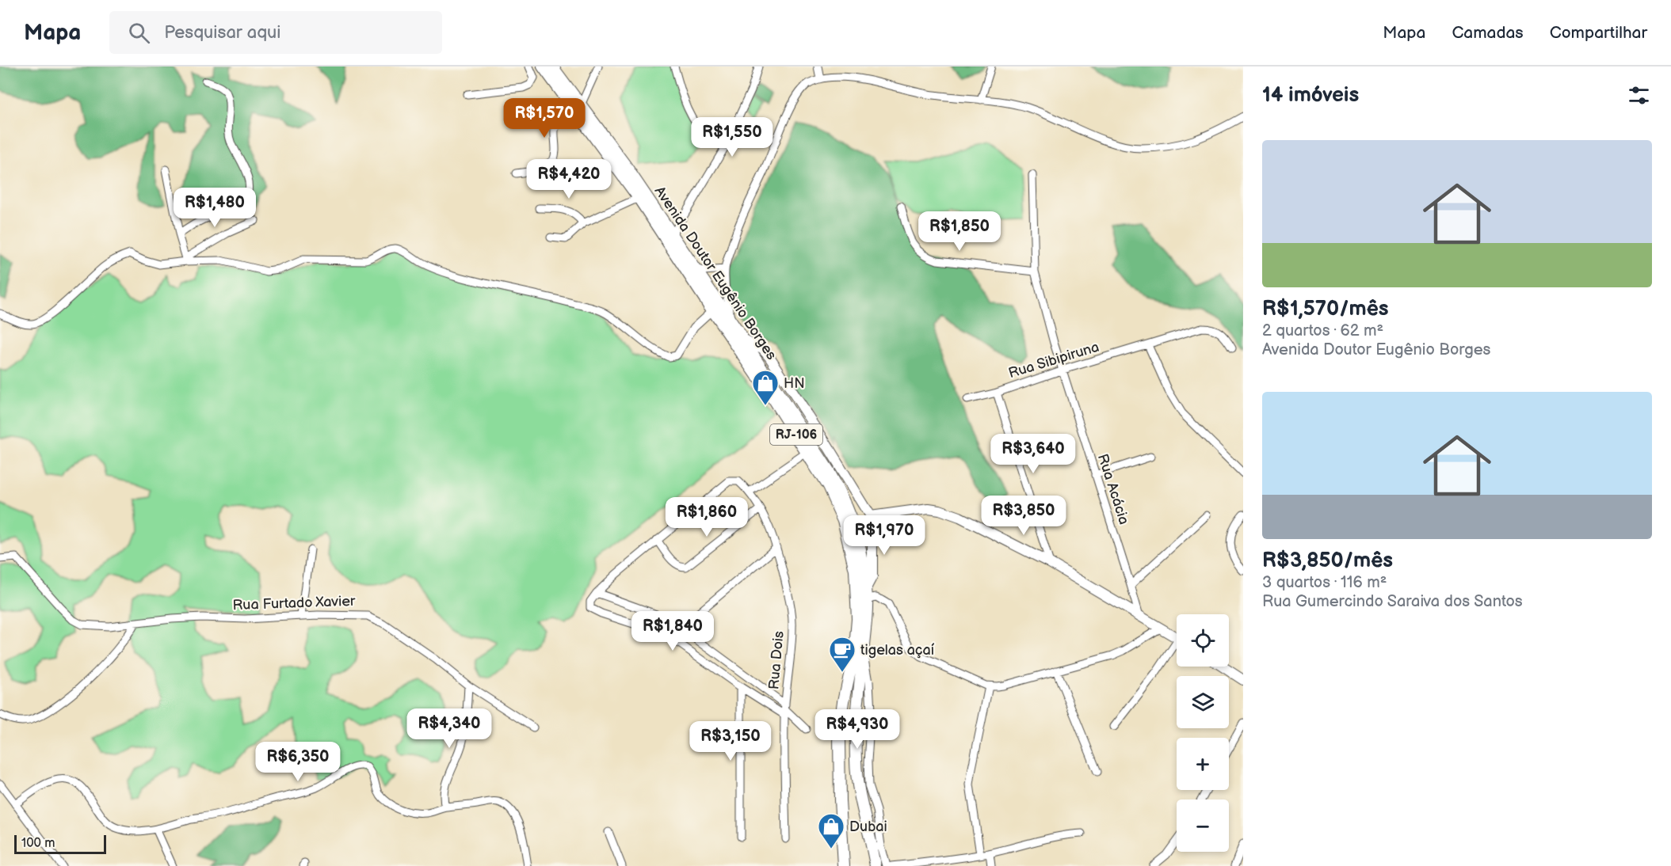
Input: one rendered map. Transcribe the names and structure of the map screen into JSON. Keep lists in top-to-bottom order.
{
  "streets": {
    "highway": ["Avenida Doutor Eugênio Borges", "RJ-106"],
    "street": [
      "Rua Sibipiruna",
      "Rua Acácia",
      "Rua Furtado Xavier",
      "Rua Dois"
    ]
  },
  "crossings": [
    ["Rua Sibipiruna", "Rua Acácia"]
  ],
  "places": {
    "shop": ["HN", "Dubai"],
    "cafe": ["tigelas açaí"]
  },
  "scale_bar": "100 m",
  "page": {
    "header": "Mapa",
    "search": "Pesquisar aqui",
    "nav": ["Mapa", "Camadas", "Compartilhar"],
    "heading": "14 imóveis",
    "price": [
      "R$1,570",
      "R$1,550",
      "R$4,420",
      "R$1,480",
      "R$1,850",
      "R$3,640",
      "R$3,850",
      "R$1,860",
      "R$1,970",
      "R$1,840",
      "R$4,340",
      "R$4,930",
      "R$3,150",
      "R$6,350"
    ],
    "list": [
      {
        "name": "R$1,570/mês",
        "note": "2 quartos · 62 m² · Avenida Doutor Eugênio Borges"
      },
      {
        "name": "R$3,850/mês",
        "note": "3 quartos · 116 m² · Rua Gumercindo Saraiva dos Santos"
      }
    ],
    "map_buttons": ["+", "−"],
    "scale": "100 m"
  }
}
